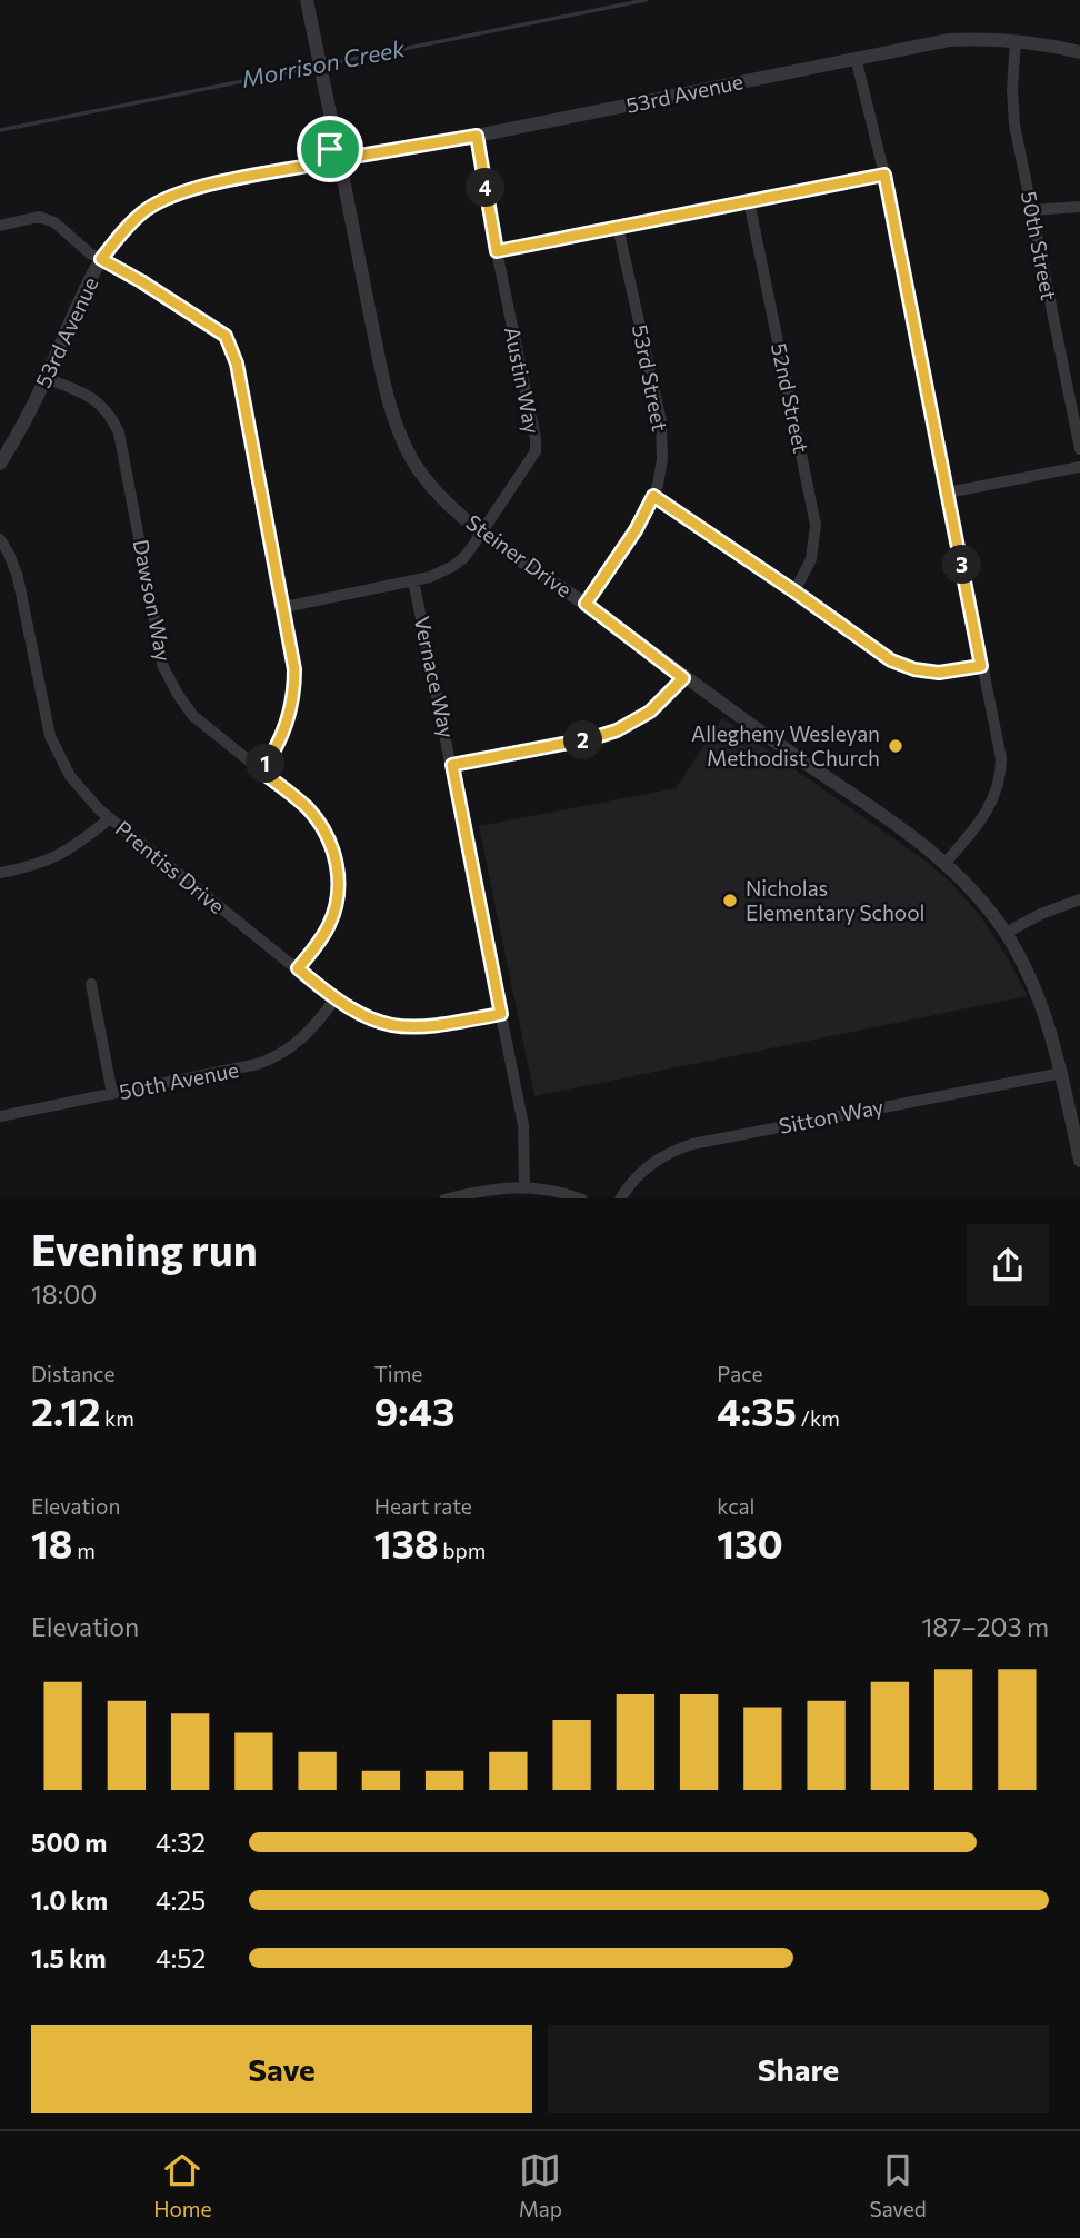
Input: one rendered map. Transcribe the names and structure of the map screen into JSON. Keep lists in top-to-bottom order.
{
  "streets": {
    "street": [
      "53rd Avenue",
      "50th Street",
      "53rd Street",
      "Austin Way",
      "52nd Street",
      "Steiner Drive",
      "Dawson Way",
      "Vernace Way",
      "Prentiss Drive",
      "50th Avenue",
      "Sitton Way"
    ]
  },
  "crossings": [
    ["53rd Avenue", "50th Street"],
    ["53rd Avenue", "Austin Way"],
    ["53rd Avenue", "Steiner Drive"],
    ["53rd Avenue", "Dawson Way"],
    ["53rd Street", "Steiner Drive"],
    ["Austin Way", "Steiner Drive"],
    ["Austin Way", "Vernace Way"],
    ["Steiner Drive", "Sitton Way"],
    ["Dawson Way", "Prentiss Drive"],
    ["Vernace Way", "Prentiss Drive"],
    ["Prentiss Drive", "50th Avenue"]
  ],
  "water": ["Morrison Creek"],
  "places": ["Allegheny Wesleyan Methodist Church", "Nicholas Elementary School"],
  "page": {
    "pins": [
      "4",
      "3",
      "2",
      "1"
    ],
    "heading": ["Evening run", "18:00"],
    "stats": [
      ["Distance", "2.12 km"],
      ["Time", "9:43"],
      ["Pace", "4:35 /km"],
      ["Elevation", "18 m"],
      ["Heart rate", "138 bpm"],
      ["kcal", "130"]
    ],
    "chart": ["Elevation", "187–203 m"],
    "list": [
      {
        "name": "500 m",
        "note": "4:32"
      },
      {
        "name": "1.0 km",
        "note": "4:25"
      },
      {
        "name": "1.5 km",
        "note": "4:52"
      }
    ],
    "buttons": ["Save", "Share"],
    "tabs": ["Home", "Map", "Saved"]
  }
}
